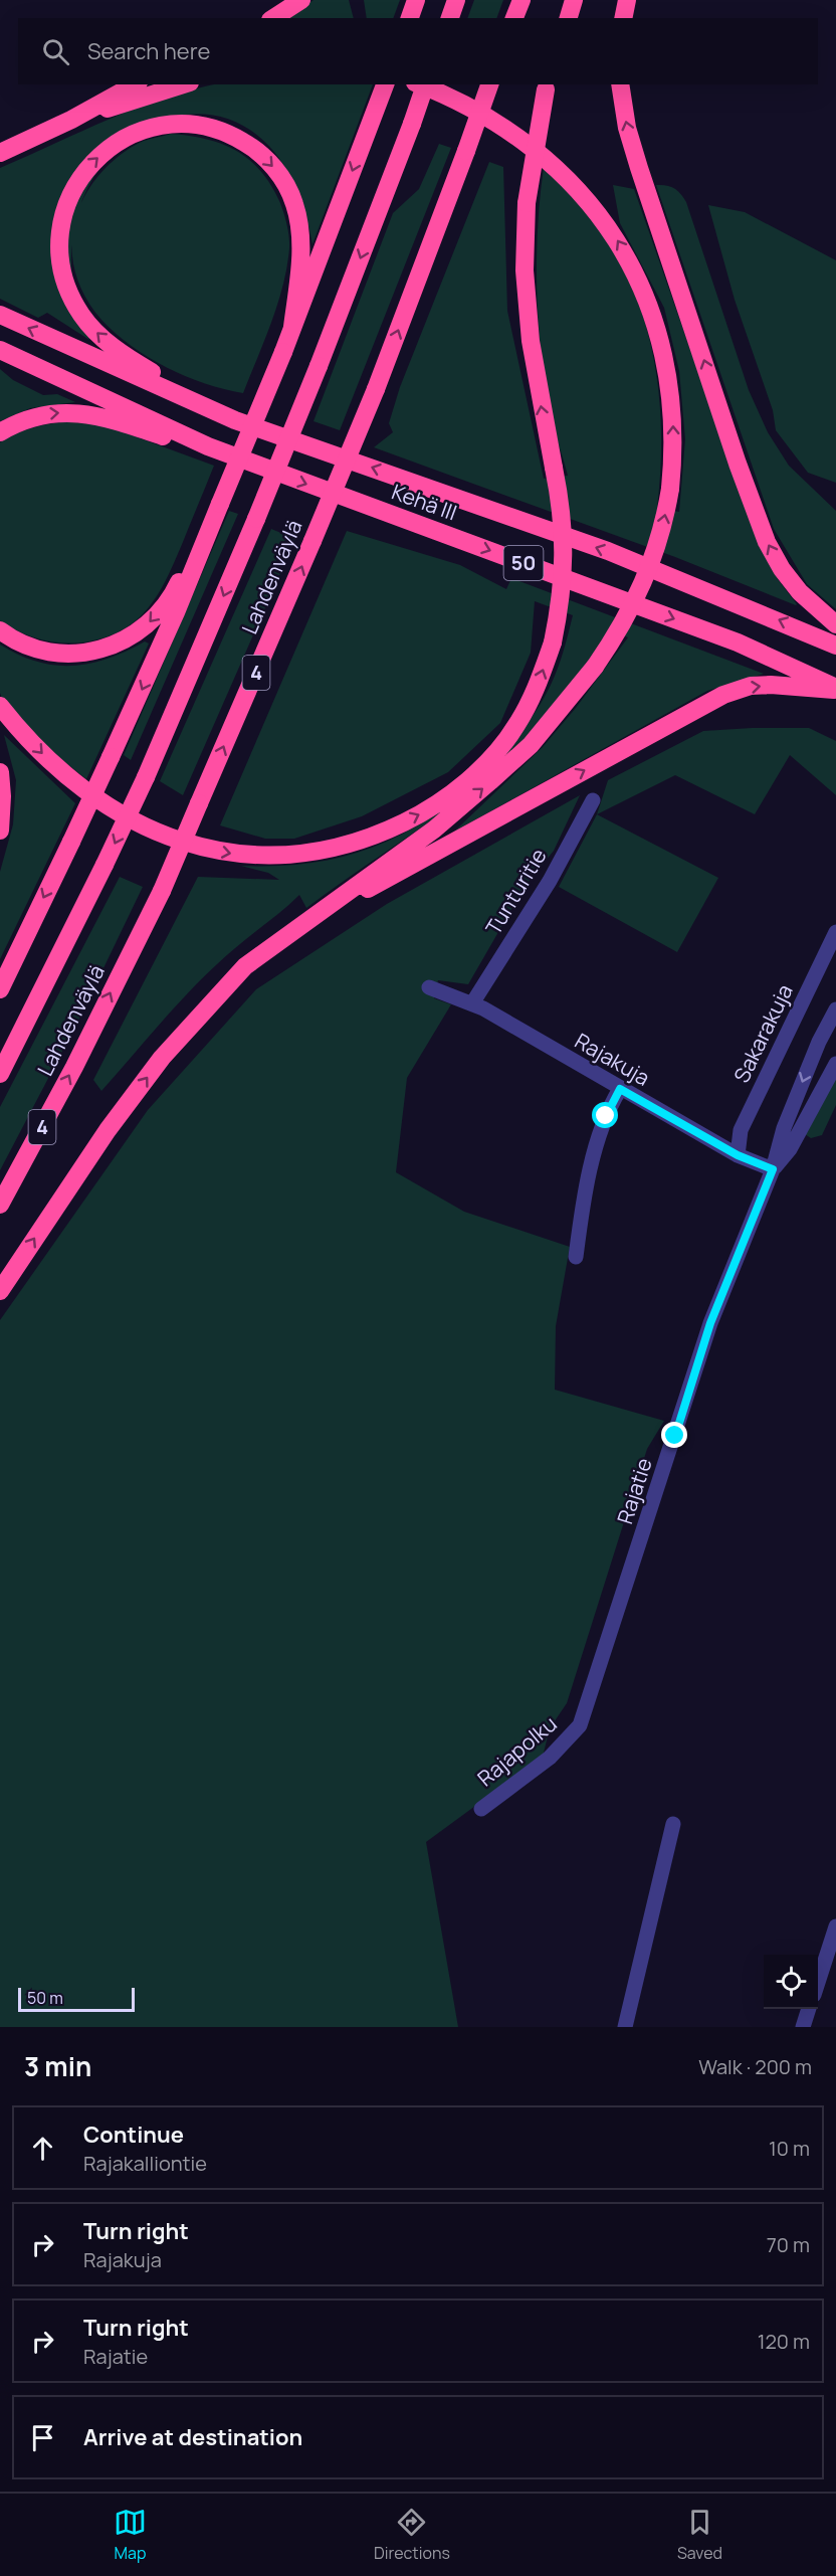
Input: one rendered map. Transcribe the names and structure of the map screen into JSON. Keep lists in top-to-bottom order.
{
  "streets": {
    "highway": [
      "Kehä III",
      "50",
      "Lahdenväylä",
      "4"
    ],
    "street": [
      "Tunturitie",
      "Sakarakuja",
      "Rajakuja",
      "Rajatie",
      "Rajapolku"
    ]
  },
  "crossings": [
    ["Tunturitie", "Rajakuja"],
    ["Sakarakuja", "Rajakuja"],
    ["Rajakuja", "Rajatie"],
    ["Rajatie", "Rajapolku"]
  ],
  "scale_bar": "50 m",
  "page": {
    "search": "Search here",
    "scale": "50 m",
    "heading": ["3 min", "Walk · 200 m"],
    "list": [
      ["Continue", "Rajakalliontie", "10 m"],
      ["Turn right", "Rajakuja", "70 m"],
      ["Turn right", "Rajatie", "120 m"],
      "Arrive at destination"
    ],
    "nav": ["Map", "Directions", "Saved"]
  }
}
